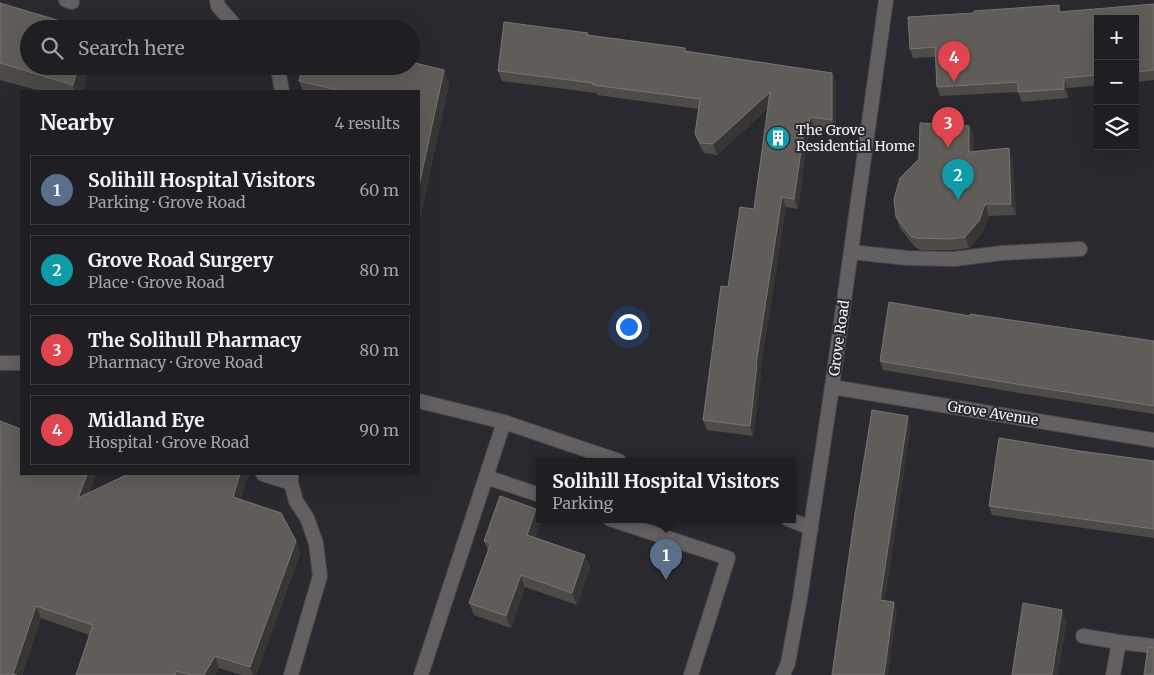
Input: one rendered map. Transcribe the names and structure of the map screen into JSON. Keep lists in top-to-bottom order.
{
  "streets": {
    "street": ["Grove Road", "Grove Avenue"]
  },
  "crossings": [
    ["Grove Road", "Grove Avenue"]
  ],
  "places": {
    "building": ["The Grove Residential Home"]
  },
  "page": {
    "map_buttons": ["+", "−"],
    "search": "Search here",
    "pins": [
      "4",
      "3",
      "2",
      "1"
    ],
    "heading": ["Nearby", "4 results"],
    "list": [
      {
        "mark": "1",
        "name": "Solihill Hospital Visitors",
        "note": "Parking · Grove Road",
        "value": "60 m"
      },
      {
        "mark": "2",
        "name": "Grove Road Surgery",
        "note": "Place · Grove Road",
        "value": "80 m"
      },
      {
        "mark": "3",
        "name": "The Solihull Pharmacy",
        "note": "Pharmacy · Grove Road",
        "value": "80 m"
      },
      {
        "mark": "4",
        "name": "Midland Eye",
        "note": "Hospital · Grove Road",
        "value": "90 m"
      }
    ],
    "popup": ["Solihill Hospital Visitors", "Parking"]
  }
}
